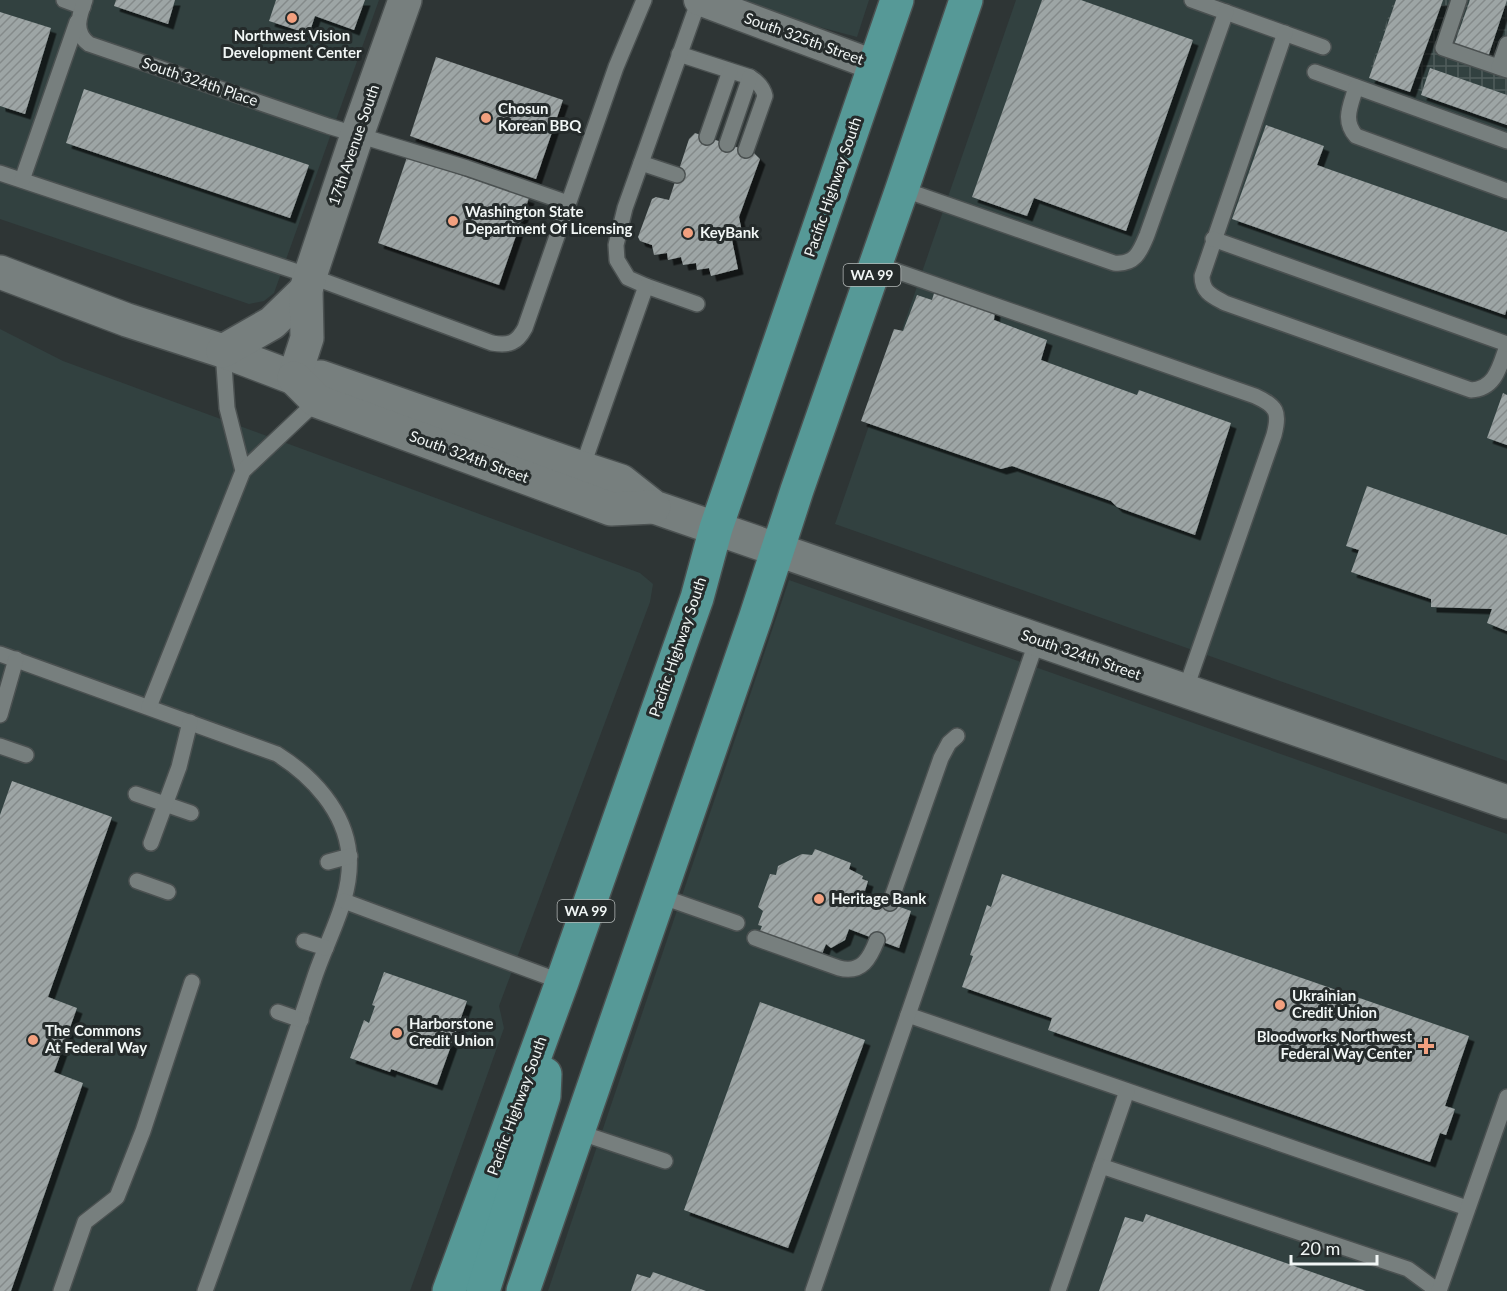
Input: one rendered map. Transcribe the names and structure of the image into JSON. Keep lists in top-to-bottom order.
{
  "streets": {
    "main road": ["Pacific Highway South", "WA 99"],
    "street": ["South 325th Street", "17th Avenue South", "South 324th Street"],
    "lane": ["South 324th Place"]
  },
  "crossings": [
    ["South 325th Street", "Pacific Highway South"],
    ["South 324th Place", "17th Avenue South"],
    ["17th Avenue South", "South 324th Street"],
    ["Pacific Highway South", "South 324th Street"],
    ["WA 99", "South 324th Street"]
  ],
  "places": {
    "other": [
      "Northwest Vision Development Center",
      "Chosun Korean BBQ",
      "Washington State Department Of Licensing",
      "KeyBank",
      "Heritage Bank",
      "Ukrainian Credit Union",
      "Harborstone Credit Union",
      "The Commons At Federal Way"
    ],
    "health": ["Bloodworks Northwest Federal Way Center"]
  },
  "scale_bar": "20 m"
}
